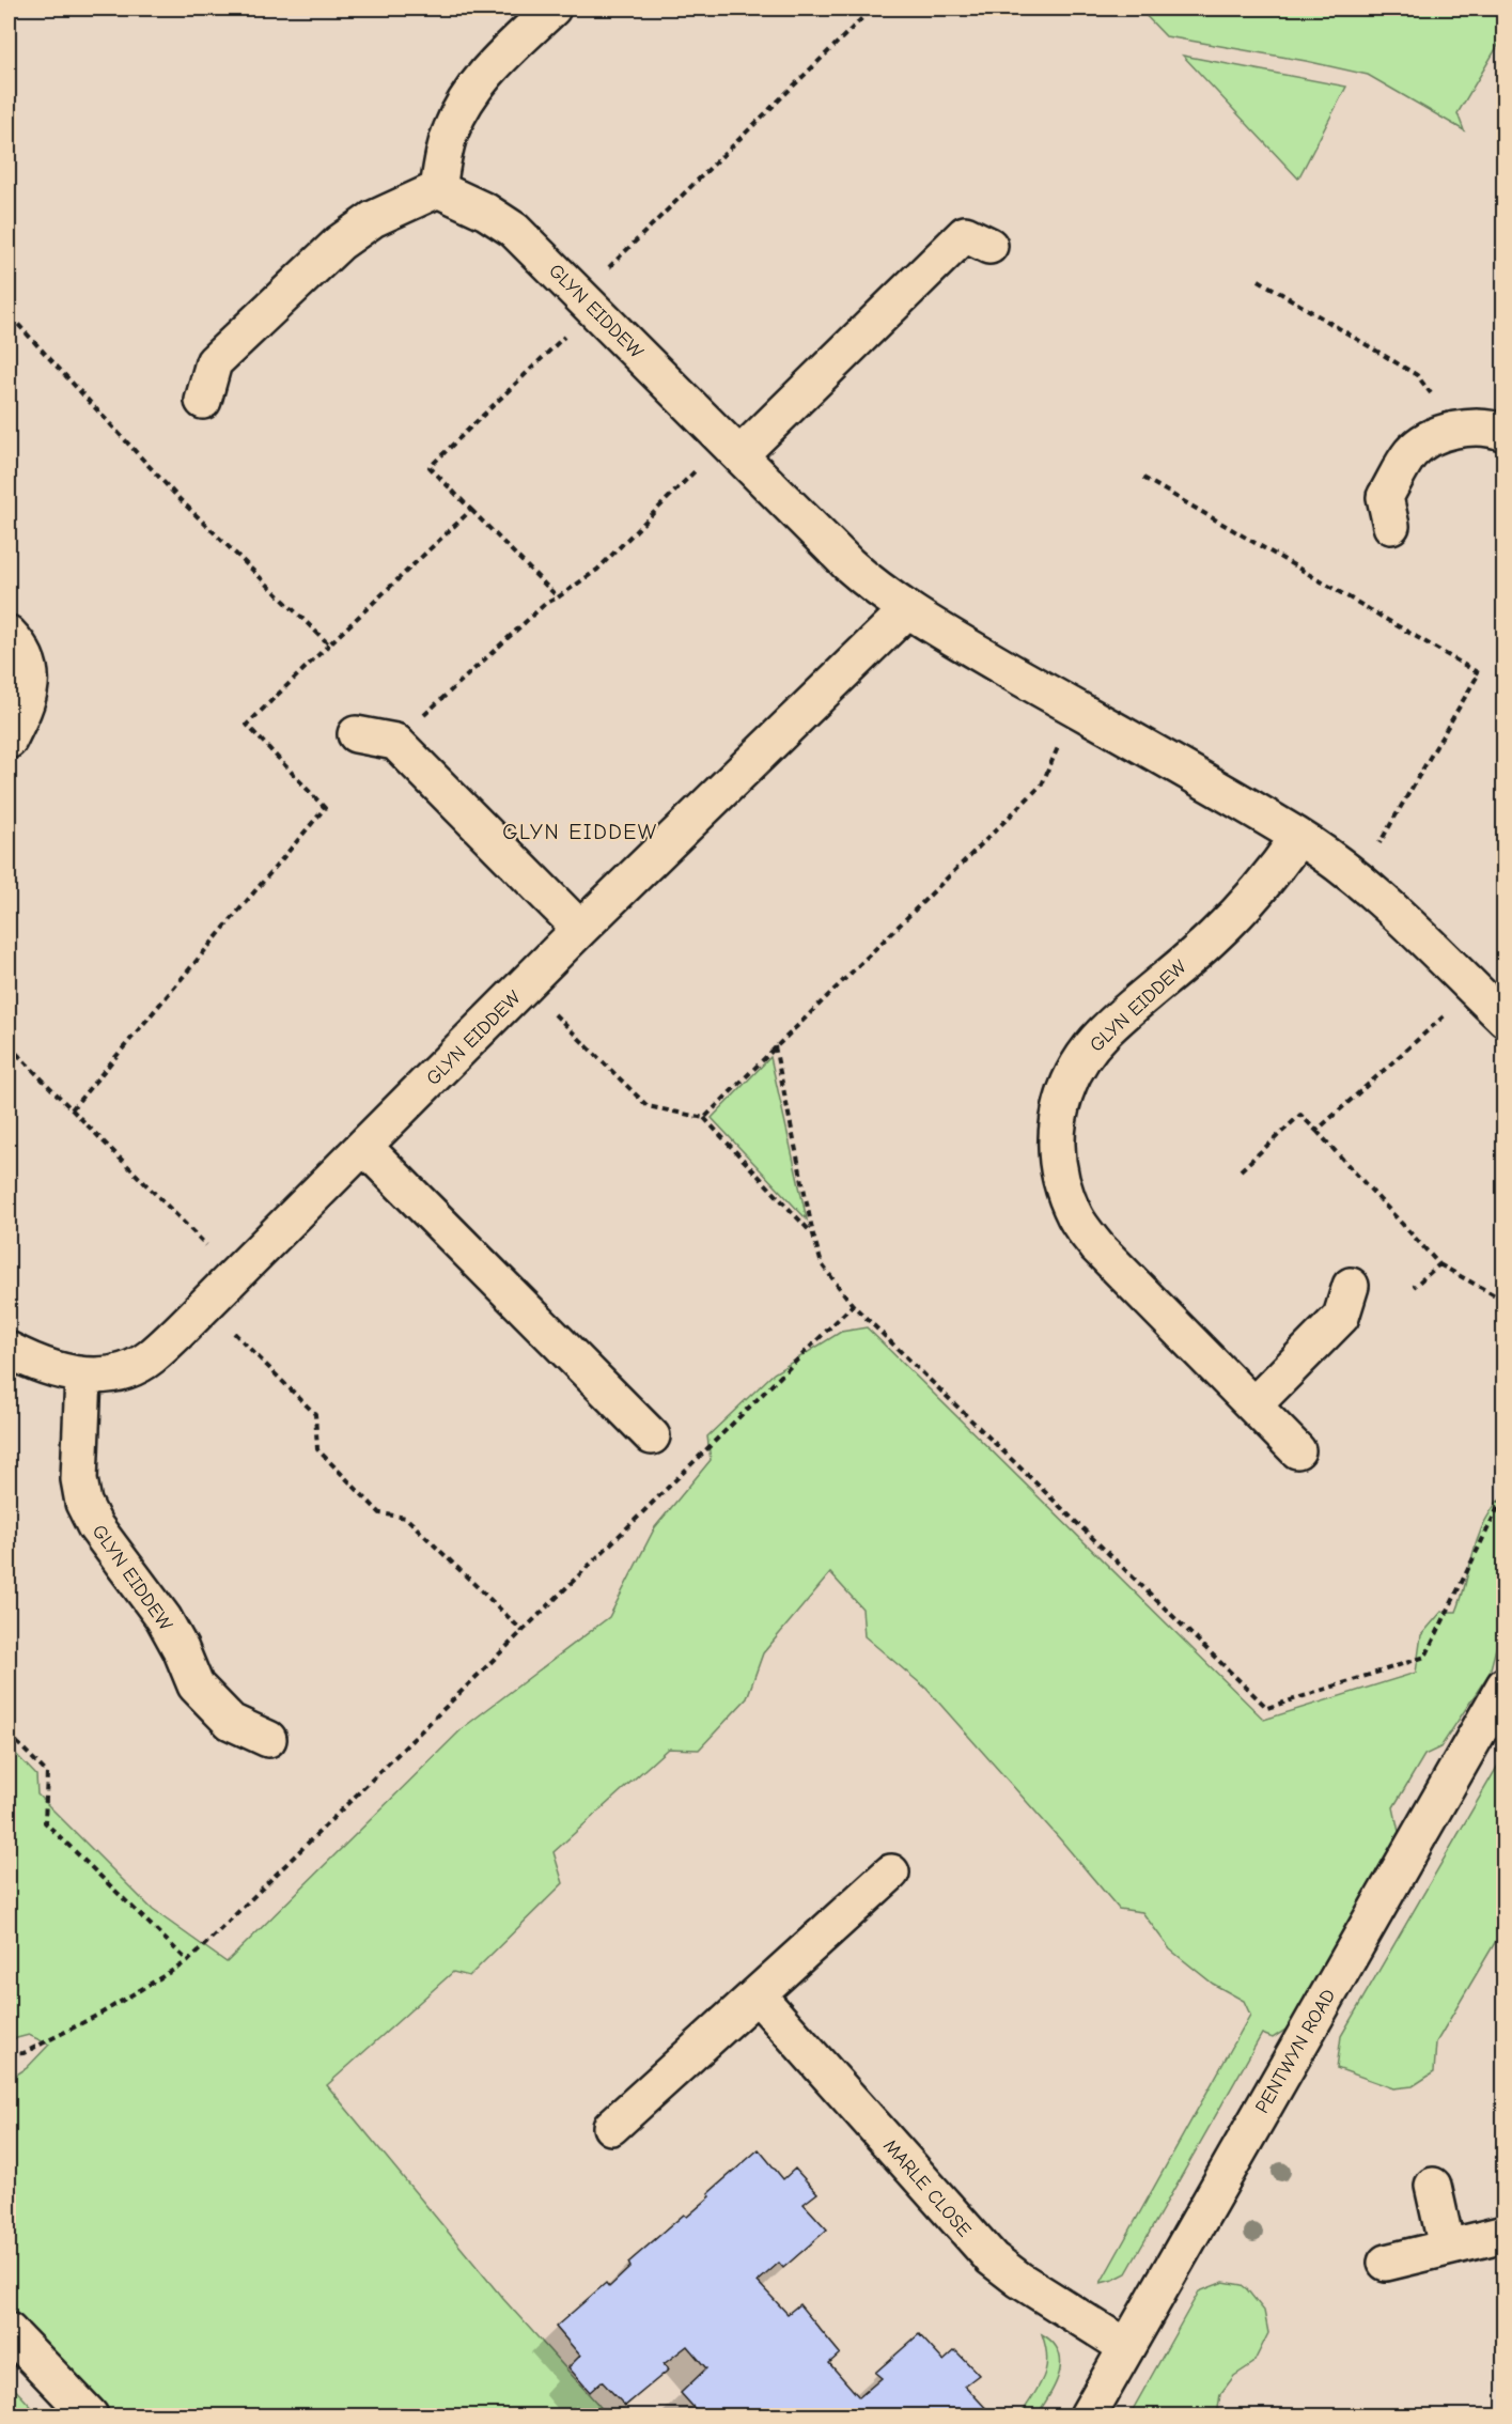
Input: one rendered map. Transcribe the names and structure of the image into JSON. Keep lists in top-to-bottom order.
{
  "streets": {
    "street": ["GLYN EIDDEW", "PENTWYN ROAD", "MARLE CLOSE"]
  },
  "crossings": [
    ["PENTWYN ROAD", "MARLE CLOSE"]
  ],
  "districts": ["GLYN EIDDEW"]
}
